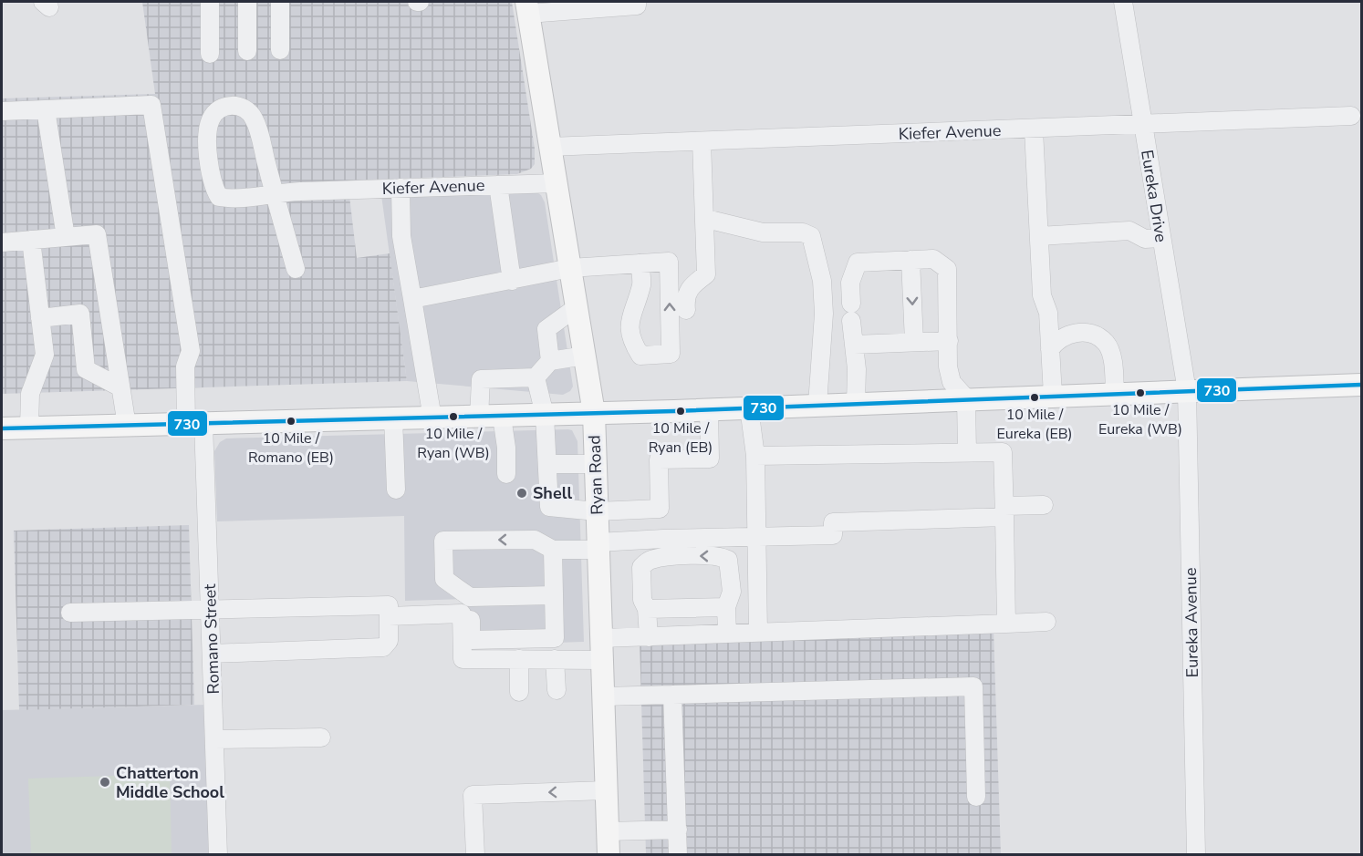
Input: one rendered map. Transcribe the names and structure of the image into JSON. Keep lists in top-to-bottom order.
{
  "streets": {
    "main road": ["Ryan Road"],
    "street": [
      "Kiefer Avenue",
      "Eureka Drive",
      "Eureka Avenue",
      "Romano Street"
    ]
  },
  "crossings": [
    ["Kiefer Avenue", "Eureka Drive"],
    ["Kiefer Avenue", "Ryan Road"],
    ["Eureka Drive", "Eureka Avenue"]
  ],
  "places": [
    "10 Mile / Eureka (WB)",
    "10 Mile / Eureka (EB)",
    "10 Mile / Ryan (EB)",
    "10 Mile / Ryan (WB)",
    "10 Mile / Romano (EB)",
    "Shell",
    "Chatterton Middle School"
  ],
  "lines": ["transit line 730"]
}
